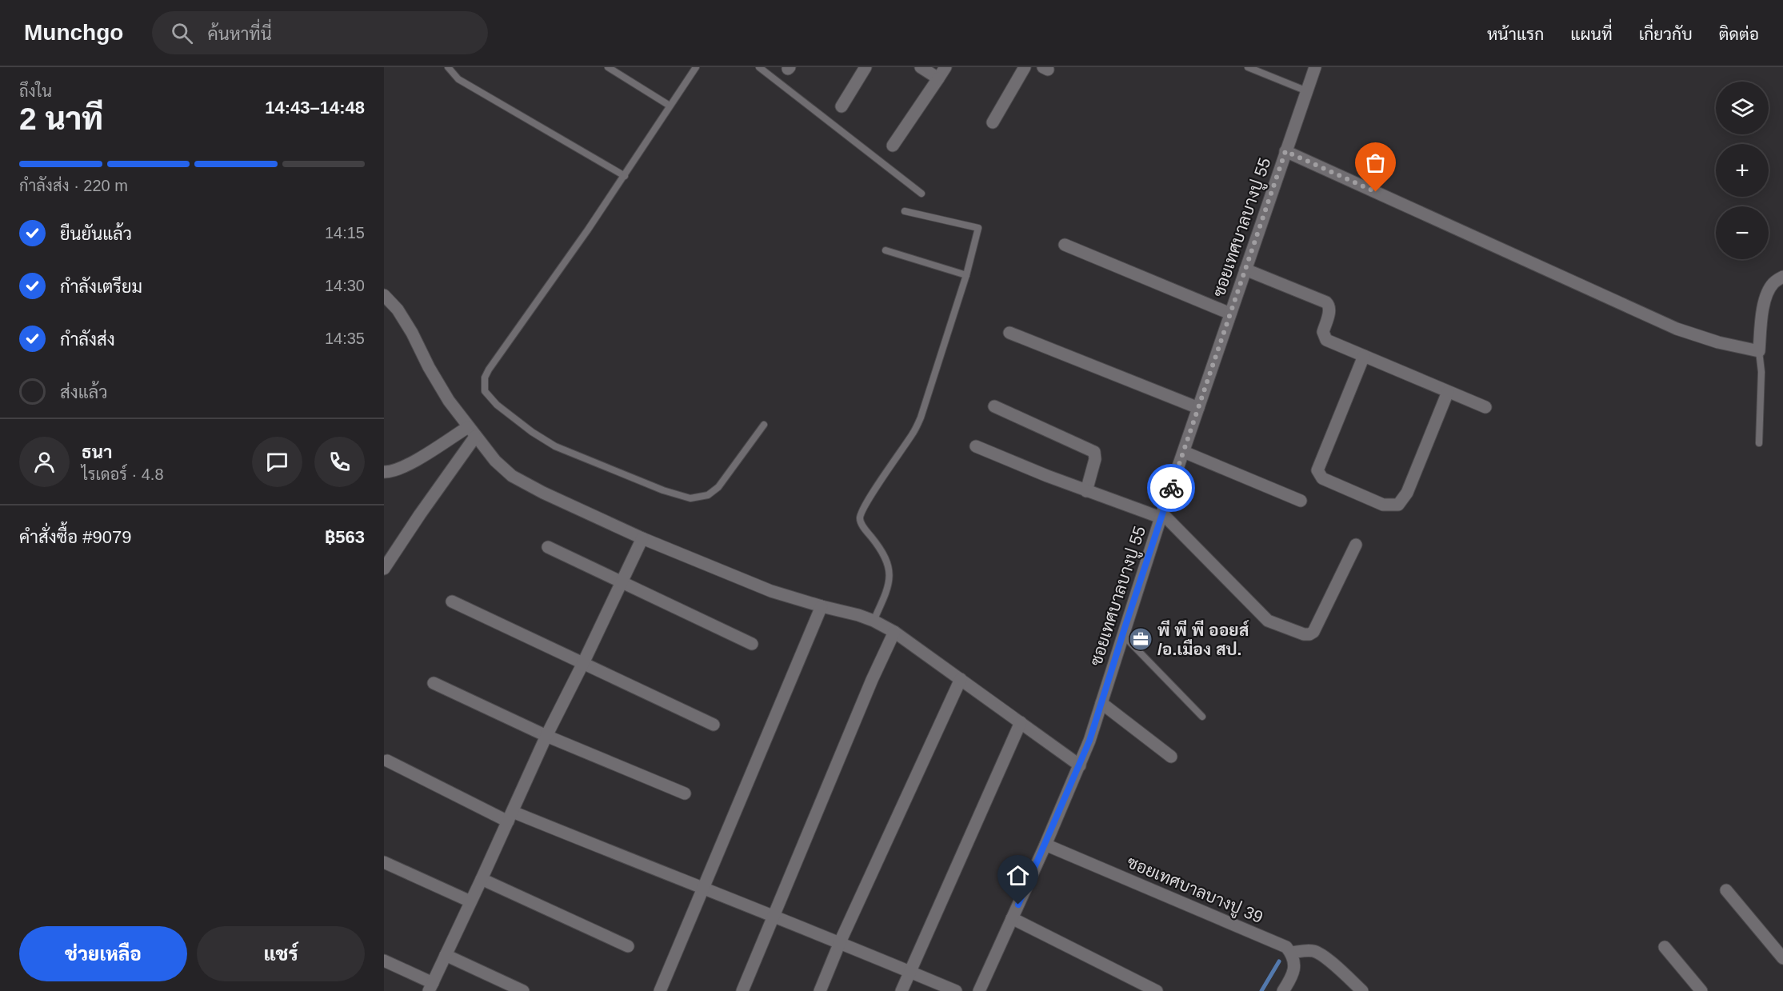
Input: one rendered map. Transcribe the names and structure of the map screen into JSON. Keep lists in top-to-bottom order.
{
  "streets": {
    "street": ["ซอยเทศบาลบางปู 55", "ซอยเทศบาลบางปู 39"]
  },
  "crossings": [
    ["ซอยเทศบาลบางปู 55", "ซอยเทศบาลบางปู 39"]
  ],
  "places": {
    "office": ["พี พี พี ออยส์ /อ.เมือง สป."]
  },
  "page": {
    "header": "Munchgo",
    "search": "ค้นหาที่นี่",
    "nav": [
      "หน้าแรก",
      "แผนที่",
      "เกี่ยวกับ",
      "ติดต่อ"
    ],
    "heading": ["2 นาที", "ถึงใน", "14:43–14:48"],
    "panel": [
      "ธนา",
      "ไรเดอร์ · 4.8",
      "คำสั่งซื้อ #9079",
      "฿563"
    ],
    "map_buttons": ["+", "−"],
    "bar": "กำลังส่ง · 220 m",
    "list": [
      ["ยืนยันแล้ว", "14:15"],
      ["กำลังเตรียม", "14:30"],
      ["กำลังส่ง", "14:35"],
      "ส่งแล้ว"
    ],
    "buttons": ["ช่วยเหลือ", "แชร์"]
  }
}
